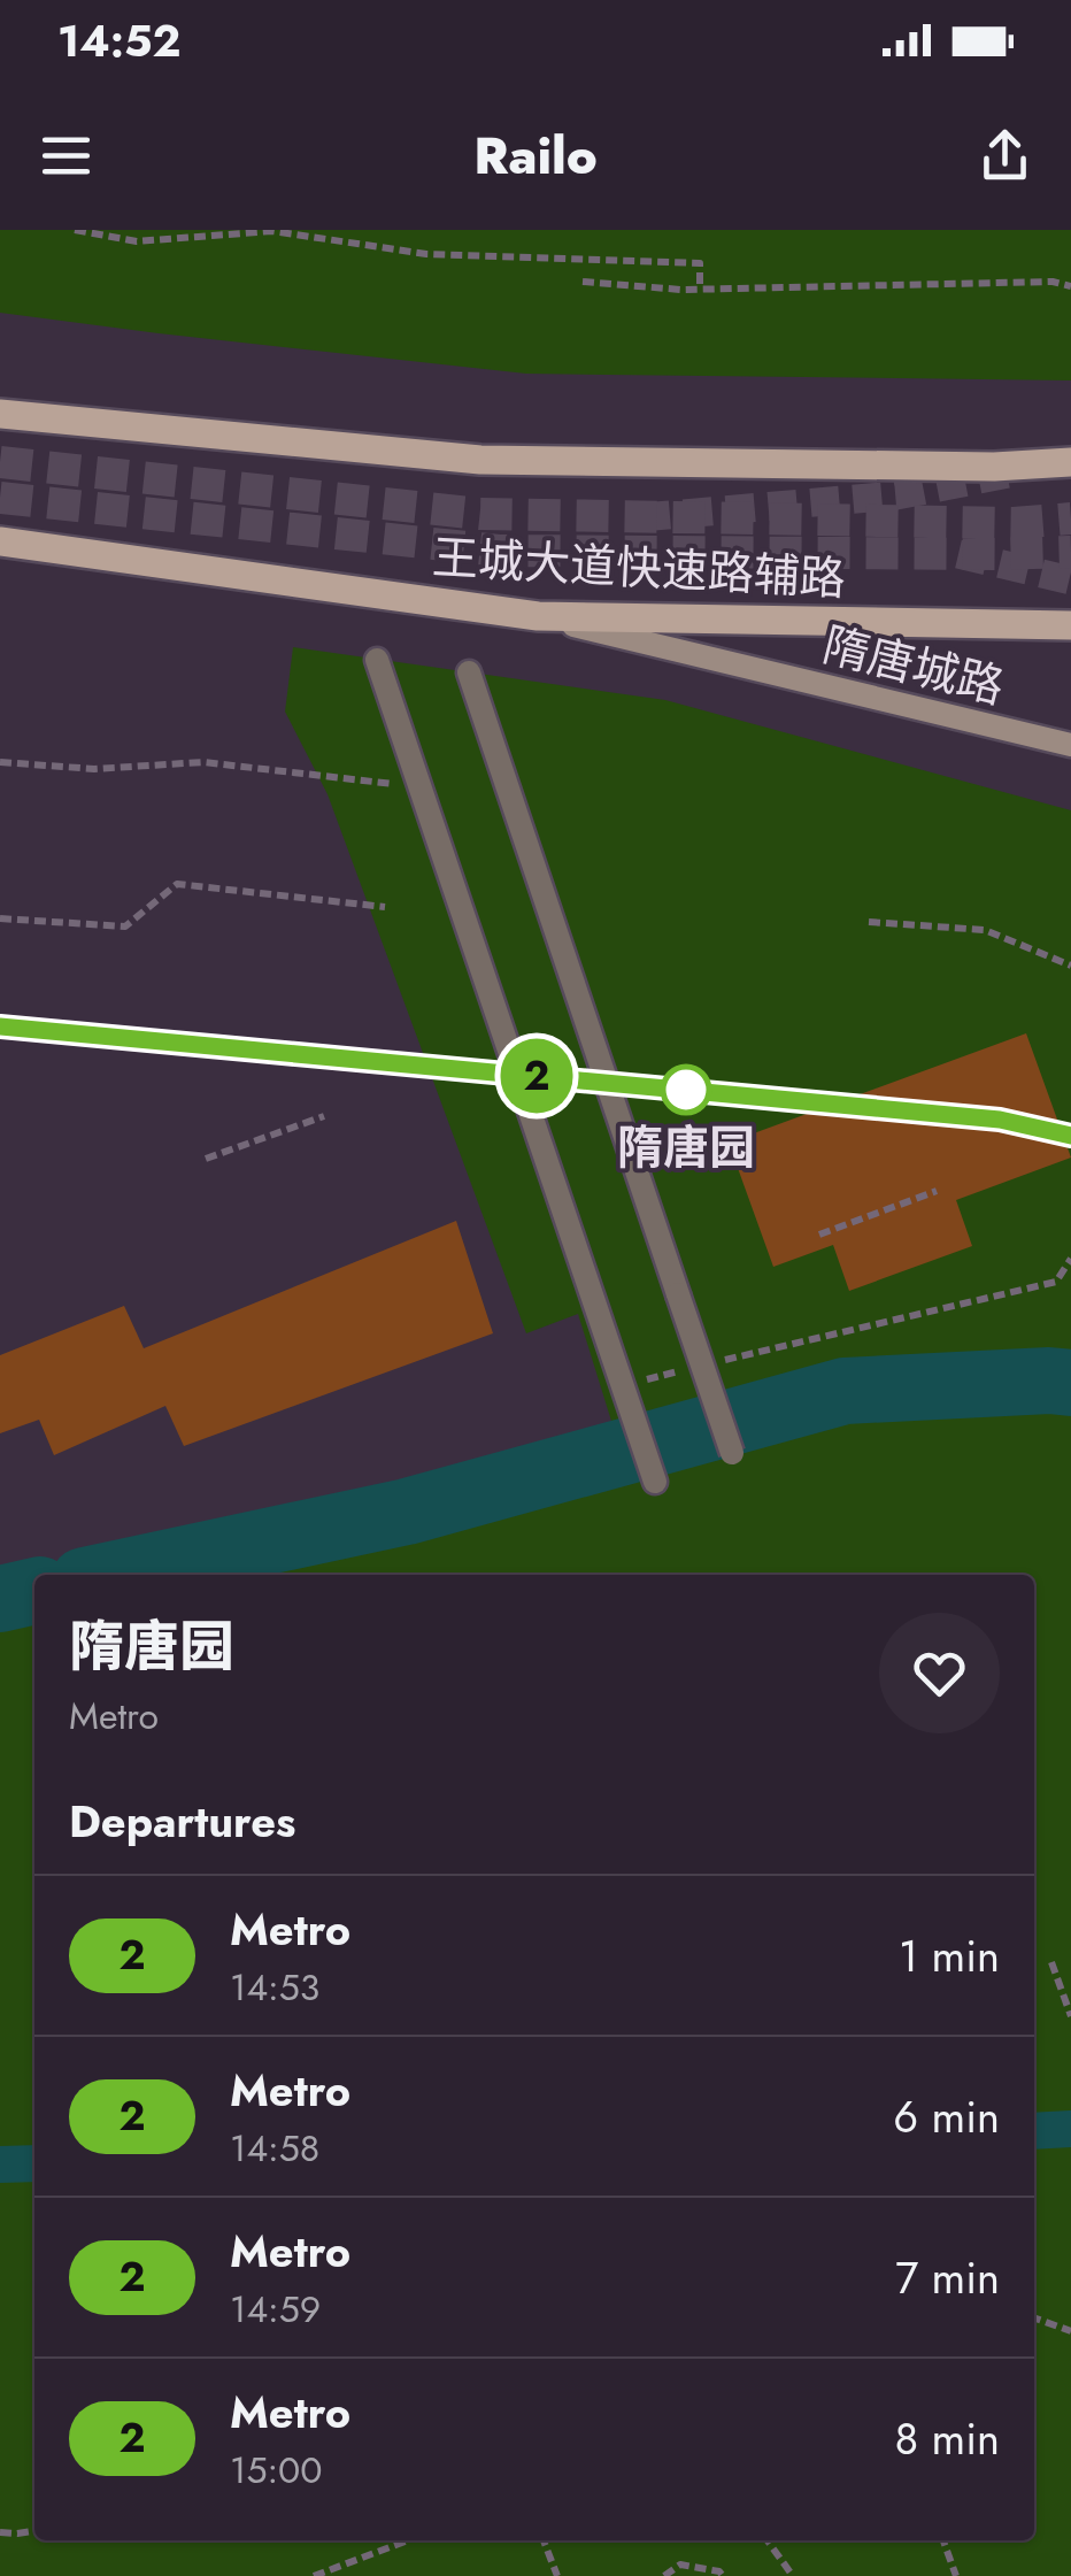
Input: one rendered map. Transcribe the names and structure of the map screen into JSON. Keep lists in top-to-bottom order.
{
  "streets": {
    "main road": ["王城大道快速路辅路", "隋唐城路"]
  },
  "crossings": [
    ["王城大道快速路辅路", "隋唐城路"]
  ],
  "places": ["隋唐园"],
  "lines": ["metro line 2"],
  "page": {
    "status": "14:52",
    "header": "Railo",
    "on_map": "2",
    "heading": [
      ["隋唐园", "Metro"],
      "Departures"
    ],
    "list": [
      {
        "mark": "2",
        "name": "Metro",
        "note": "14:53",
        "value": "1 min"
      },
      {
        "mark": "2",
        "name": "Metro",
        "note": "14:58",
        "value": "6 min"
      },
      {
        "mark": "2",
        "name": "Metro",
        "note": "14:59",
        "value": "7 min"
      },
      {
        "mark": "2",
        "name": "Metro",
        "note": "15:00",
        "value": "8 min"
      }
    ]
  }
}
